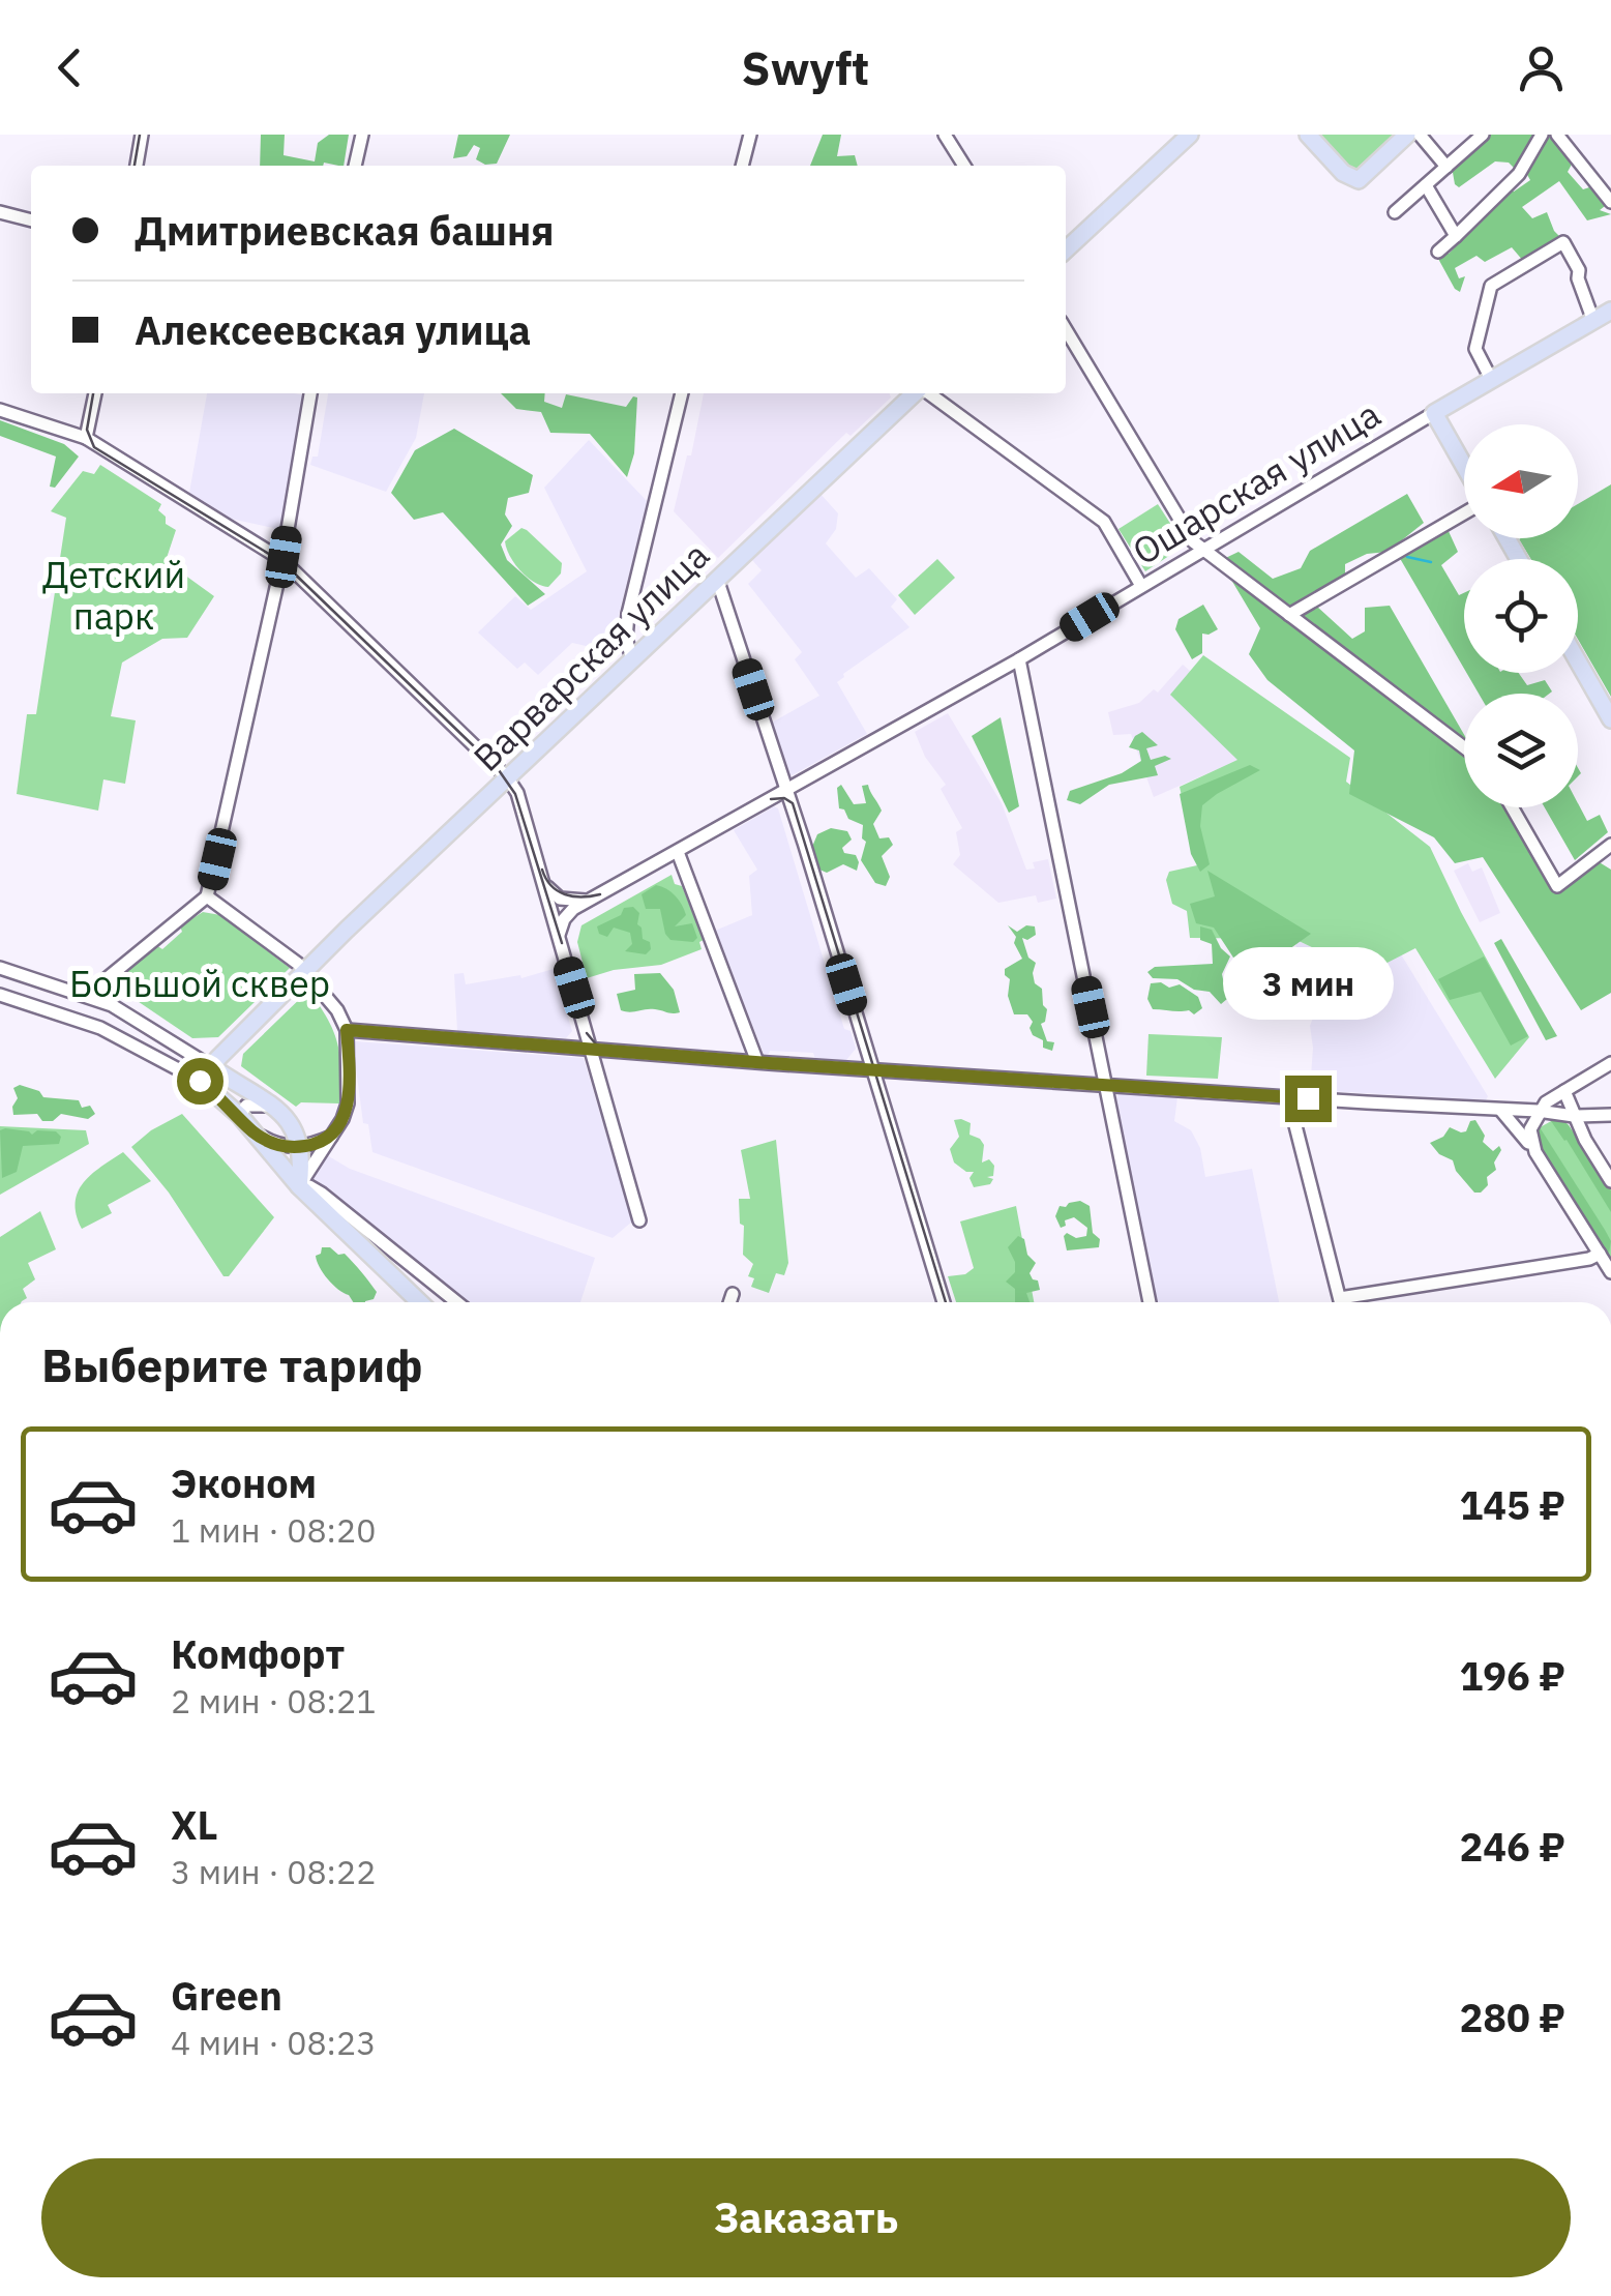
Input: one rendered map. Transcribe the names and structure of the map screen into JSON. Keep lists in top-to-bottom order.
{
  "streets": {
    "main road": ["Ошарская улица", "Варварская улица"]
  },
  "parks": ["Детский парк", "Большой сквер"],
  "north": "left",
  "page": {
    "header": "Swyft",
    "banner": ["Дмитриевская башня", "Алексеевская улица"],
    "bubble": "3 мин",
    "heading": "Выберите тариф",
    "list": [
      {
        "name": "Эконом",
        "note": "1 мин · 08:20",
        "value": "145 ₽"
      },
      {
        "name": "Комфорт",
        "note": "2 мин · 08:21",
        "value": "196 ₽"
      },
      {
        "name": "XL",
        "note": "3 мин · 08:22",
        "value": "246 ₽"
      },
      {
        "name": "Green",
        "note": "4 мин · 08:23",
        "value": "280 ₽"
      }
    ],
    "buttons": "Заказать"
  }
}
